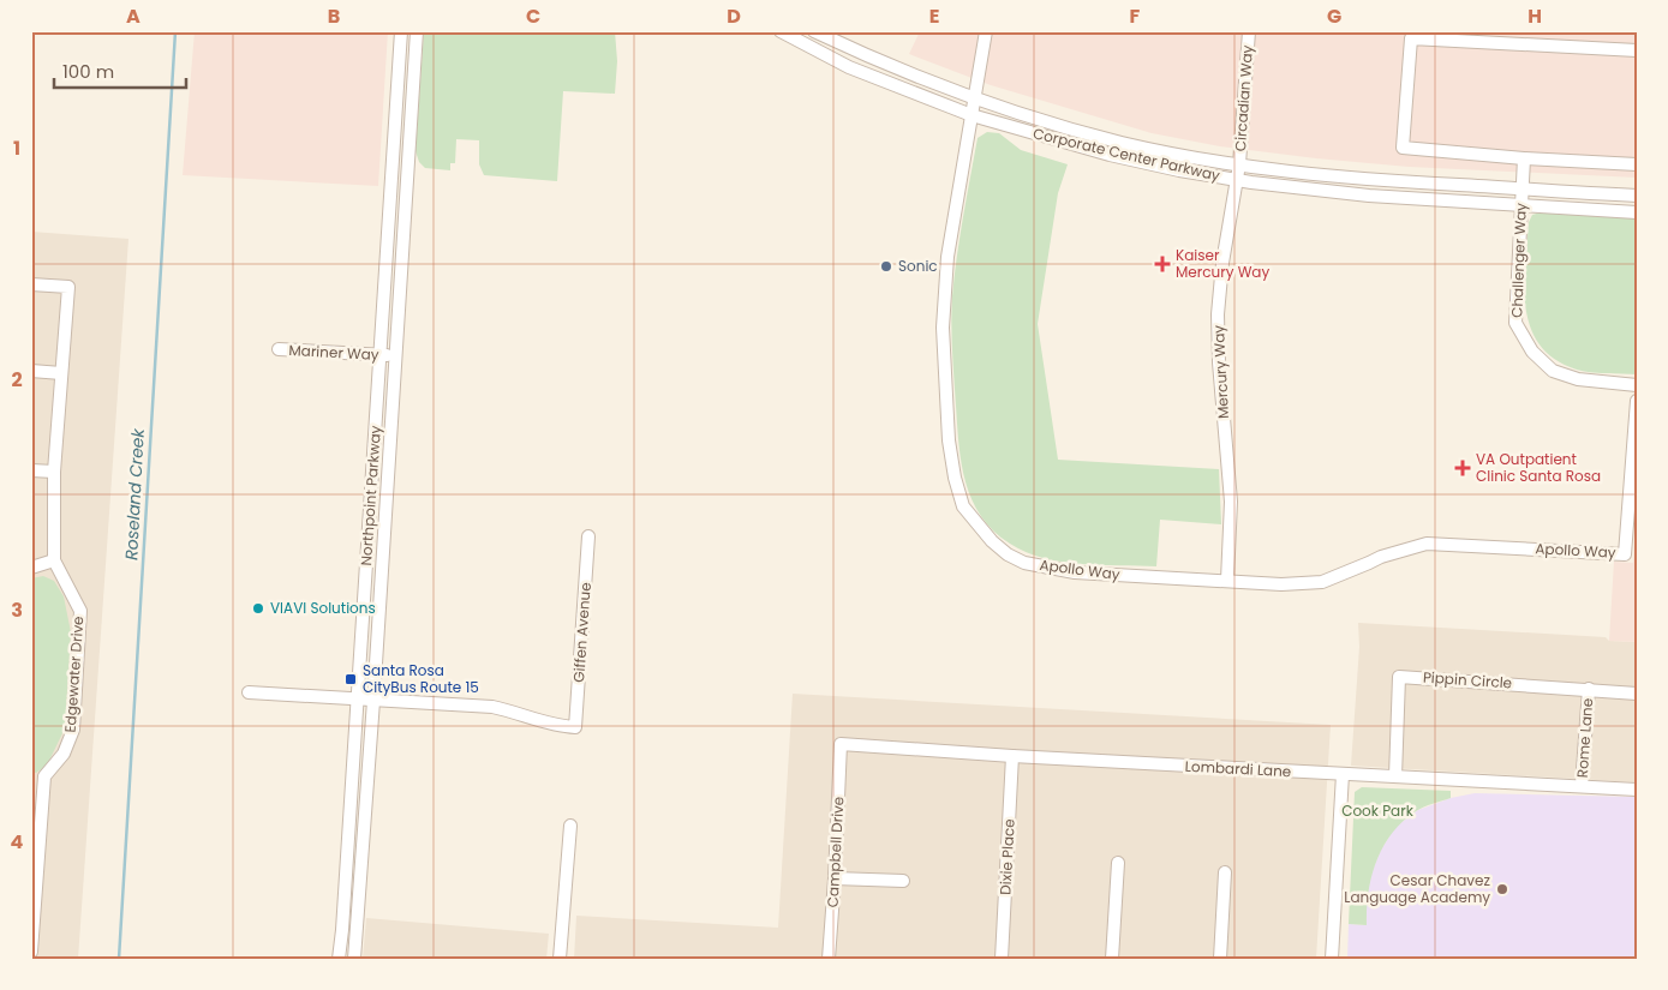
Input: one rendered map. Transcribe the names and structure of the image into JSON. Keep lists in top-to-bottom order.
{
  "streets": {
    "street": [
      "Circadian Way",
      "Corporate Center Parkway",
      "Challenger Way",
      "Mariner Way",
      "Mercury Way",
      "Northpoint Parkway",
      "Apollo Way",
      "Giffen Avenue",
      "Edgewater Drive",
      "Pippin Circle",
      "Rome Lane",
      "Lombardi Lane",
      "Campbell Drive",
      "Dixie Place"
    ]
  },
  "crossings": [
    ["Circadian Way", "Corporate Center Parkway"],
    ["Circadian Way", "Mercury Way"],
    ["Corporate Center Parkway", "Challenger Way"],
    ["Corporate Center Parkway", "Mercury Way"],
    ["Corporate Center Parkway", "Apollo Way"],
    ["Mariner Way", "Northpoint Parkway"],
    ["Mercury Way", "Apollo Way"],
    ["Northpoint Parkway", "Giffen Avenue"],
    ["Pippin Circle", "Rome Lane"],
    ["Pippin Circle", "Lombardi Lane"],
    ["Rome Lane", "Lombardi Lane"],
    ["Lombardi Lane", "Campbell Drive"],
    ["Lombardi Lane", "Dixie Place"]
  ],
  "water": ["Roseland Creek"],
  "parks": ["Cook Park"],
  "places": {
    "health": ["Kaiser Mercury Way", "VA Outpatient Clinic Santa Rosa"],
    "other": ["Sonic", "VIAVI Solutions", "Cesar Chavez Language Academy"],
    "transit": ["Santa Rosa CityBus Route 15"]
  },
  "scale_bar": "100 m",
  "grid": {
    "columns": [
      "A",
      "B",
      "C",
      "D",
      "E",
      "F",
      "G",
      "H"
    ],
    "rows": [
      "1",
      "2",
      "3",
      "4"
    ]
  }
}
